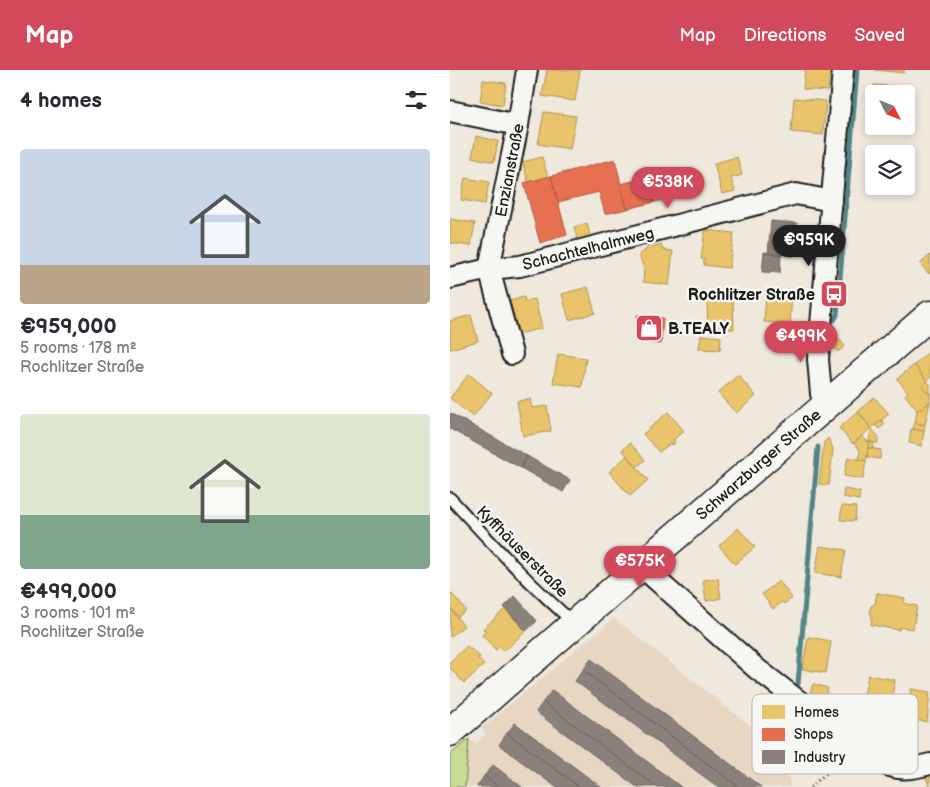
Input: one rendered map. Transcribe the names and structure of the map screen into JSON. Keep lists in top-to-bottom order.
{
  "streets": {
    "street": ["Enzianstraße", "Schachtelhalmweg", "Schwarzburger Straße"],
    "lane": ["Kyffhäuserstraße"]
  },
  "crossings": [
    ["Enzianstraße", "Schachtelhalmweg"],
    ["Schwarzburger Straße", "Kyffhäuserstraße"]
  ],
  "places": {
    "bus stop": ["Rochlitzer Straße"],
    "shop": ["B.TEALY"]
  },
  "legend": ["Homes", "Shops", "Industry"],
  "north": "bottom right",
  "page": {
    "header": "Map",
    "nav": ["Map", "Directions", "Saved"],
    "heading": "4 homes",
    "list": [
      {
        "name": "€959,000",
        "note": "5 rooms · 178 m² · Rochlitzer Straße"
      },
      {
        "name": "€499,000",
        "note": "3 rooms · 101 m² · Rochlitzer Straße"
      }
    ],
    "price": [
      "€538K",
      "€959K",
      "€499K",
      "€575K"
    ]
  }
}
